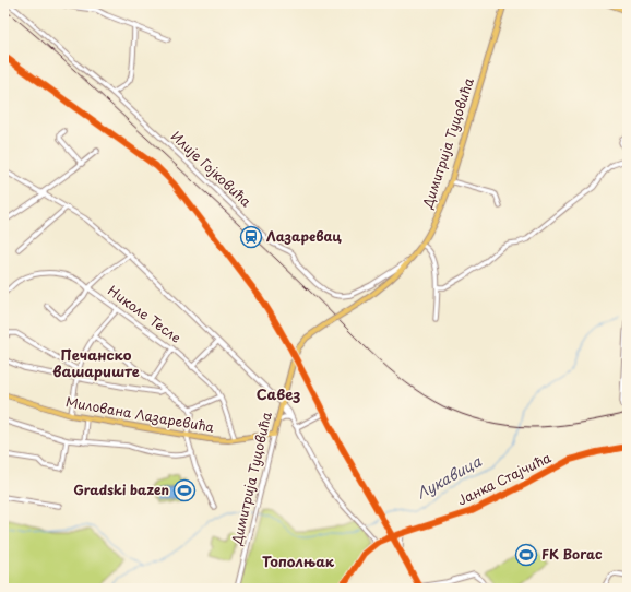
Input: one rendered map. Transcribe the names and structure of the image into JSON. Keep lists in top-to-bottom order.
{
  "streets": {
    "main road": ["Димитрија Туцовића", "Милована Лазаревића"],
    "street": ["Илије Гојковића", "Николе Тесле", "Јанка Стајчића"]
  },
  "crossings": [
    ["Димитрија Туцовића", "Илије Гојковића"],
    ["Димитрија Туцовића", "Милована Лазаревића"],
    ["Николе Тесле", "Милована Лазаревића"]
  ],
  "districts": ["Печанско вашариште", "Савез", "Тополњак"],
  "water": ["Лукавица"],
  "places": {
    "station": ["Лазаревац"],
    "sports": ["Gradski bazen", "FK Borac"]
  }
}
